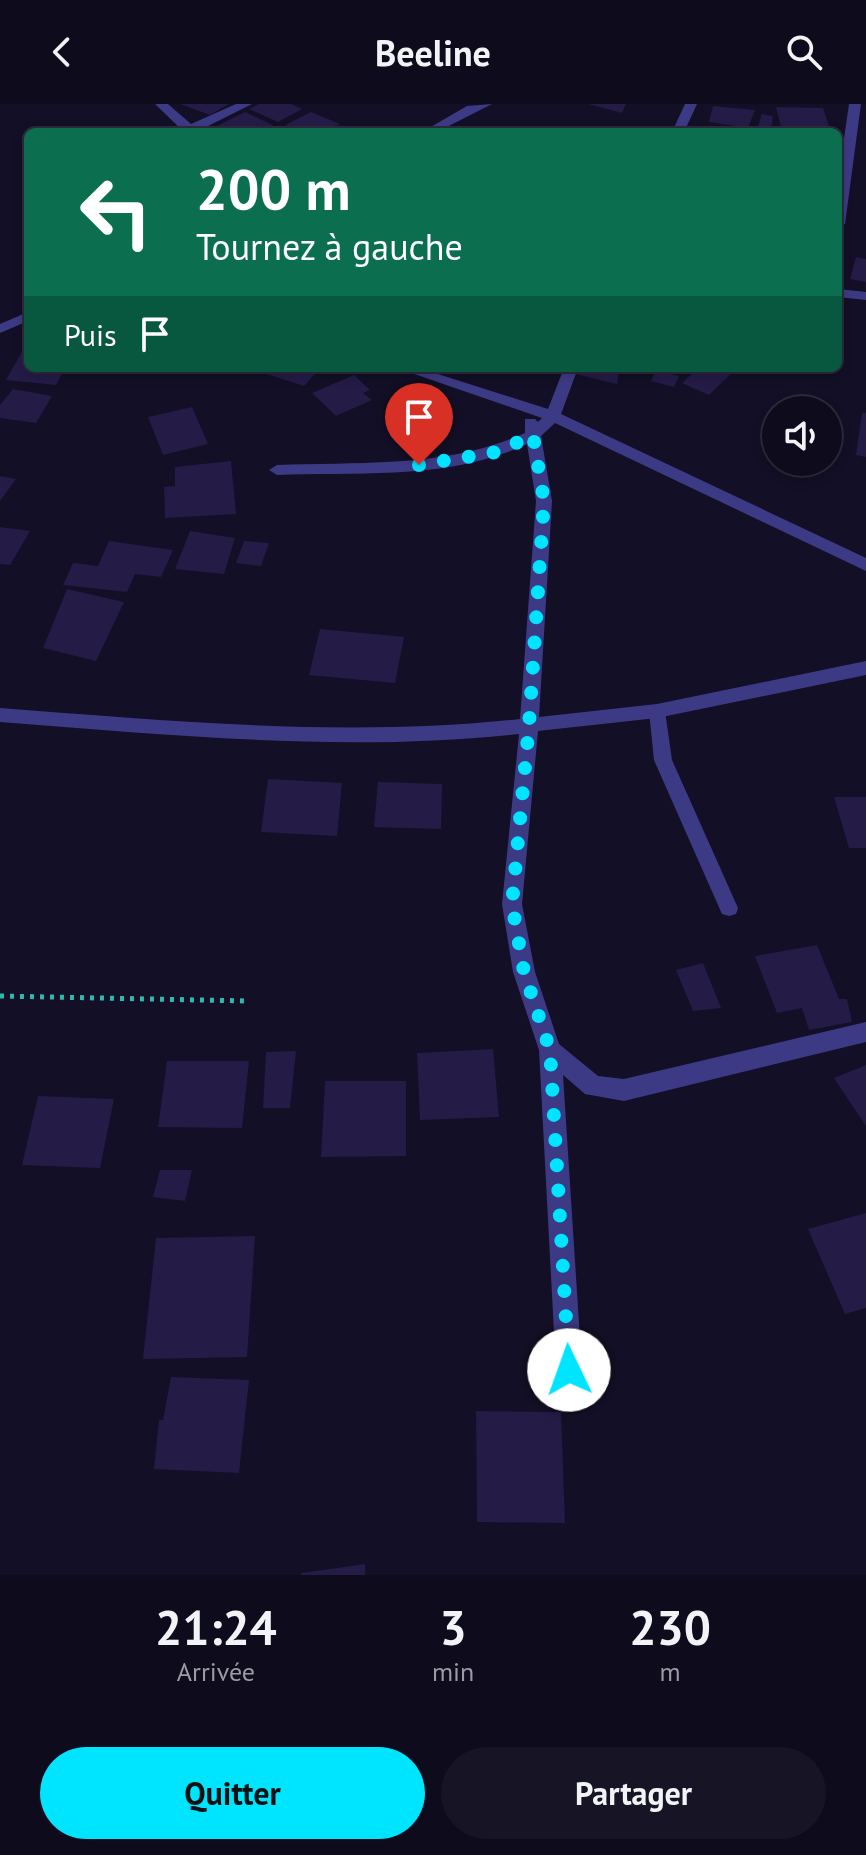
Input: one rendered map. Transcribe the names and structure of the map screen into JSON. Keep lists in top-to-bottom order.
{
  "page": {
    "header": "Beeline",
    "turn": ["200 m", "Tournez à gauche"],
    "then": "Puis",
    "eta": [
      "21:24",
      "Arrivée",
      "3",
      "min",
      "230",
      "m"
    ],
    "buttons": ["Quitter", "Partager"]
  }
}
